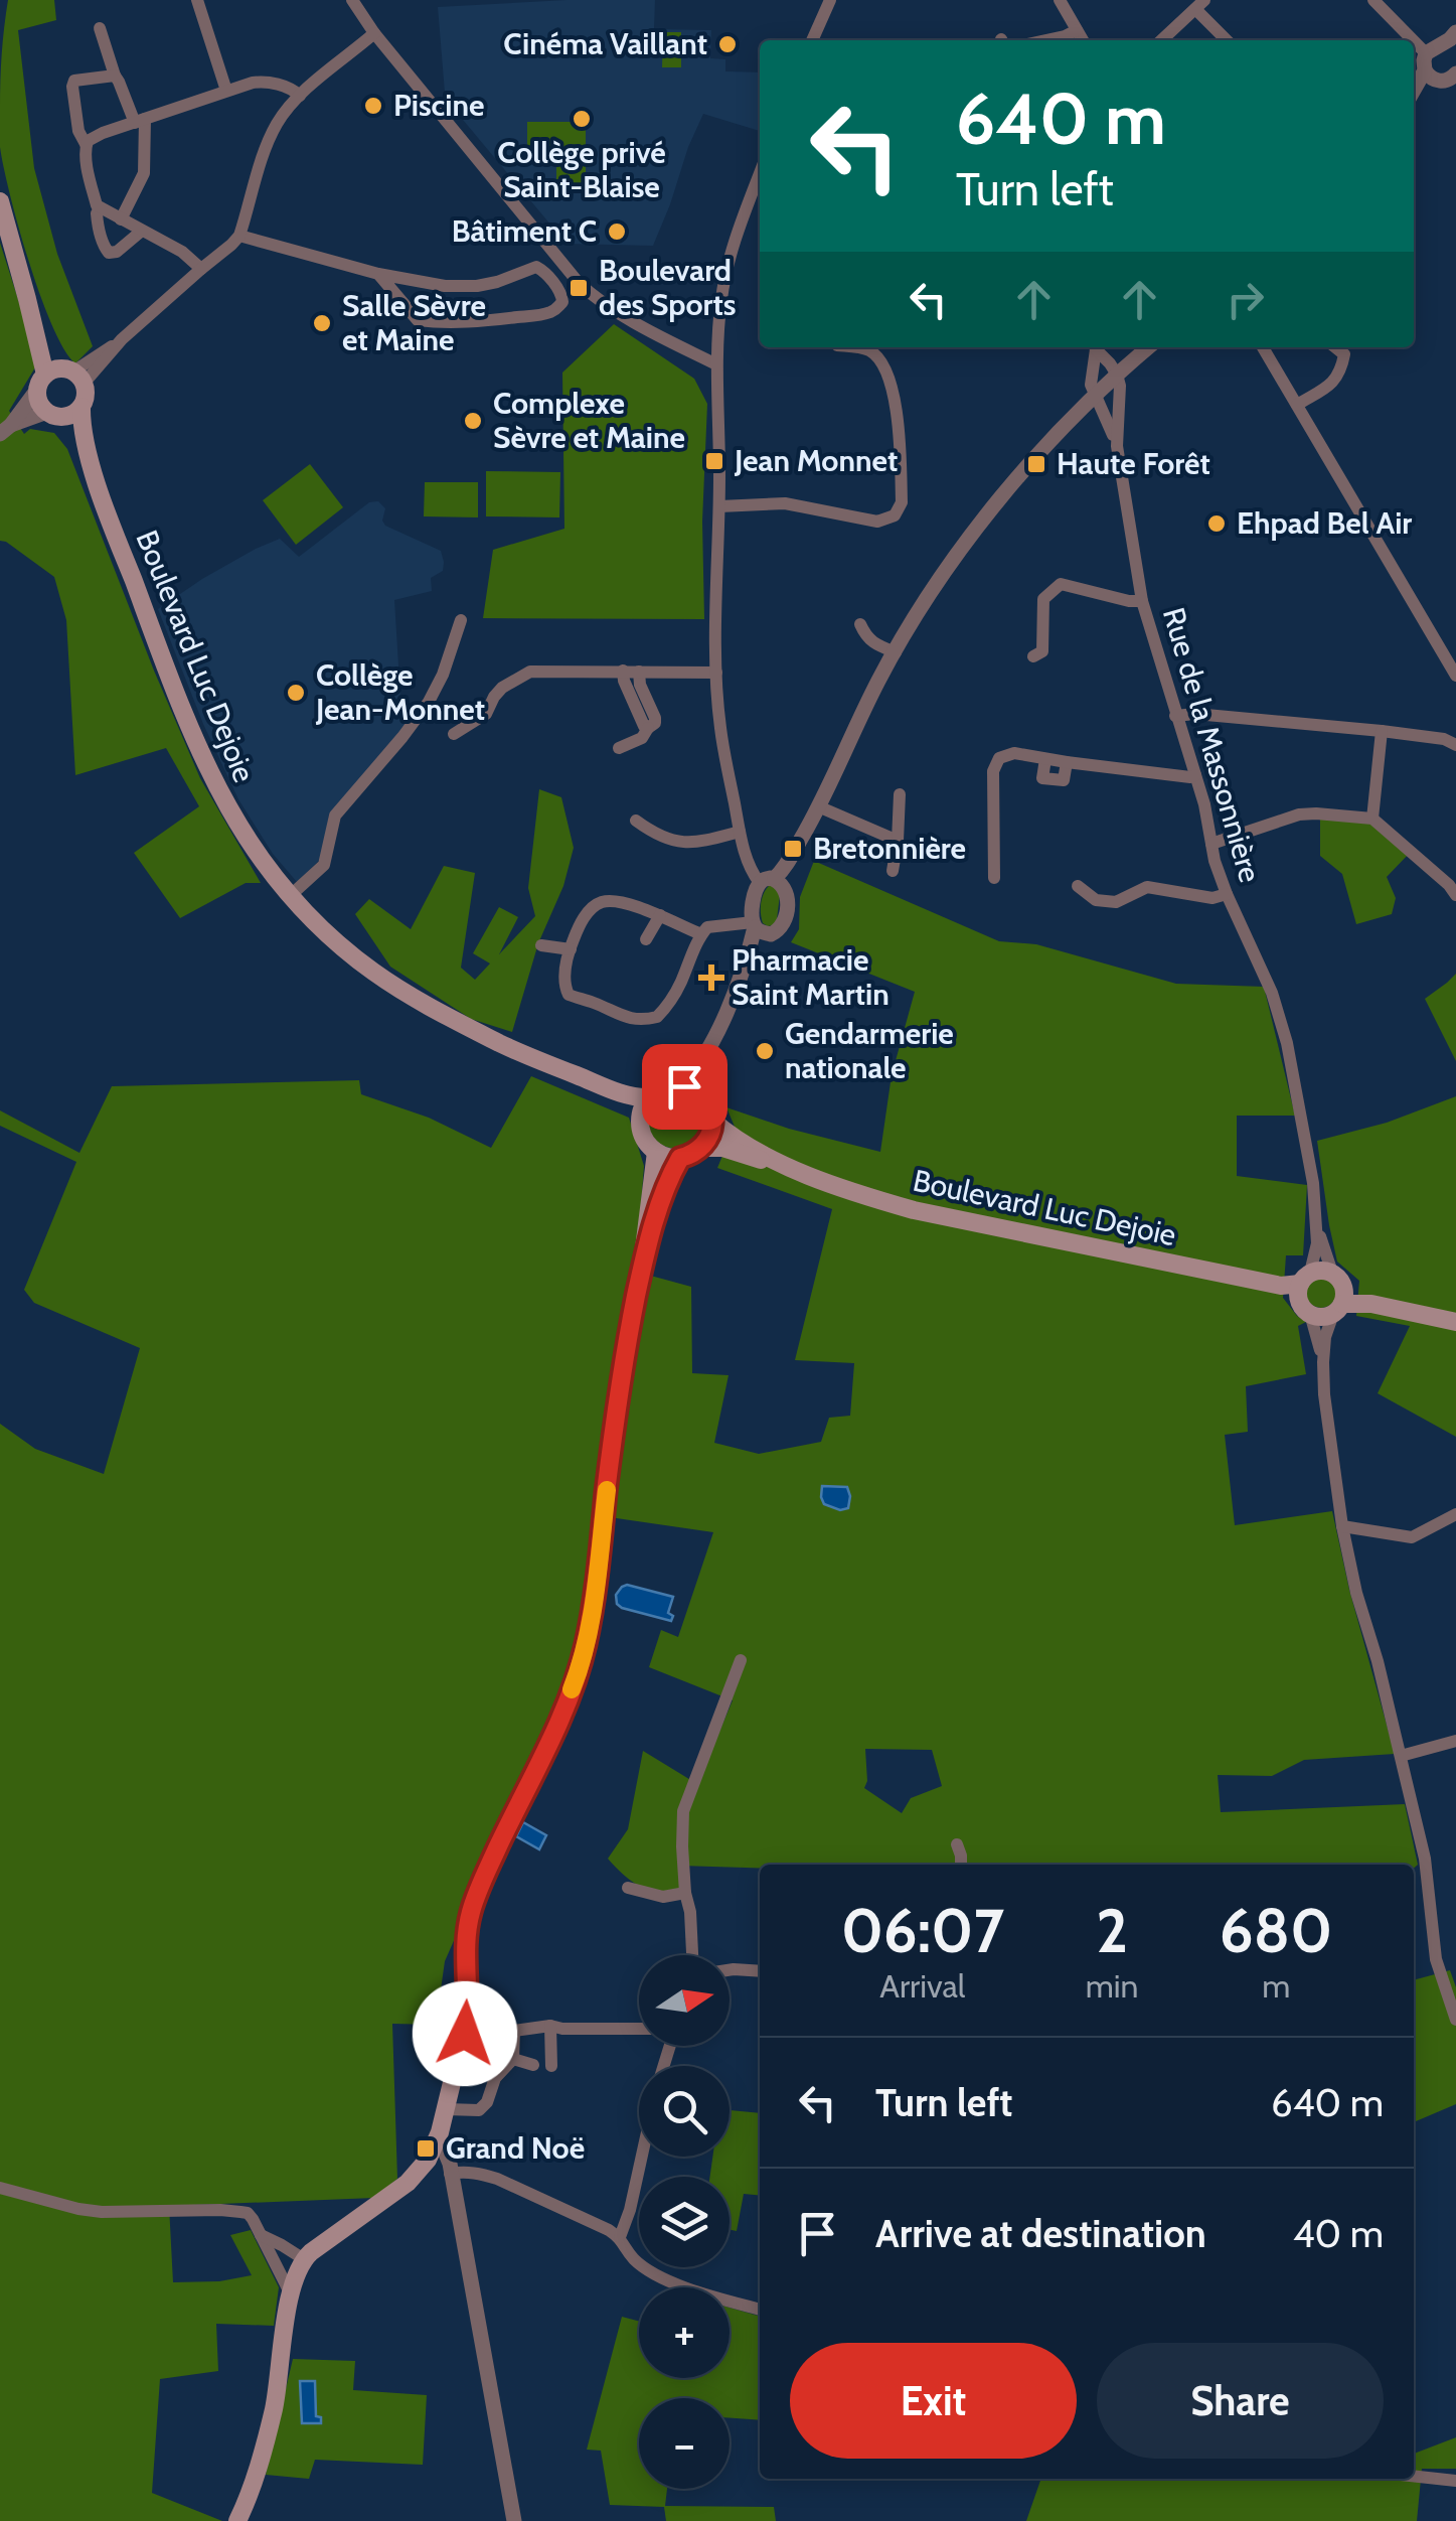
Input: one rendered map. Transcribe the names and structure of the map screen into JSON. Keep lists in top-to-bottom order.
{
  "streets": {
    "main road": ["Boulevard Luc Dejoie"],
    "street": ["Rue de la Massonnière"]
  },
  "crossings": [
    ["Boulevard Luc Dejoie", "Rue de la Massonnière"]
  ],
  "places": {
    "other": [
      "Cinéma Vaillant",
      "Piscine",
      "Collège privé Saint-Blaise",
      "Bâtiment C",
      "Salle Sèvre et Maine",
      "Complexe Sèvre et Maine",
      "Ehpad Bel Air",
      "Collège Jean-Monnet",
      "Gendarmerie nationale"
    ],
    "transit": [
      "Boulevard des Sports",
      "Jean Monnet",
      "Haute Forêt",
      "Bretonnière",
      "Grand Noë"
    ],
    "health": ["Pharmacie Saint Martin"]
  },
  "north": "right",
  "page": {
    "turn": ["640 m", "Turn left"],
    "eta": [
      "06:07",
      "Arrival",
      "2",
      "min",
      "680",
      "m"
    ],
    "map_buttons": ["+", "−"],
    "list": [
      {
        "name": "Turn left",
        "value": "640 m"
      },
      {
        "name": "Arrive at destination",
        "value": "40 m"
      }
    ],
    "buttons": ["Exit", "Share"]
  }
}
